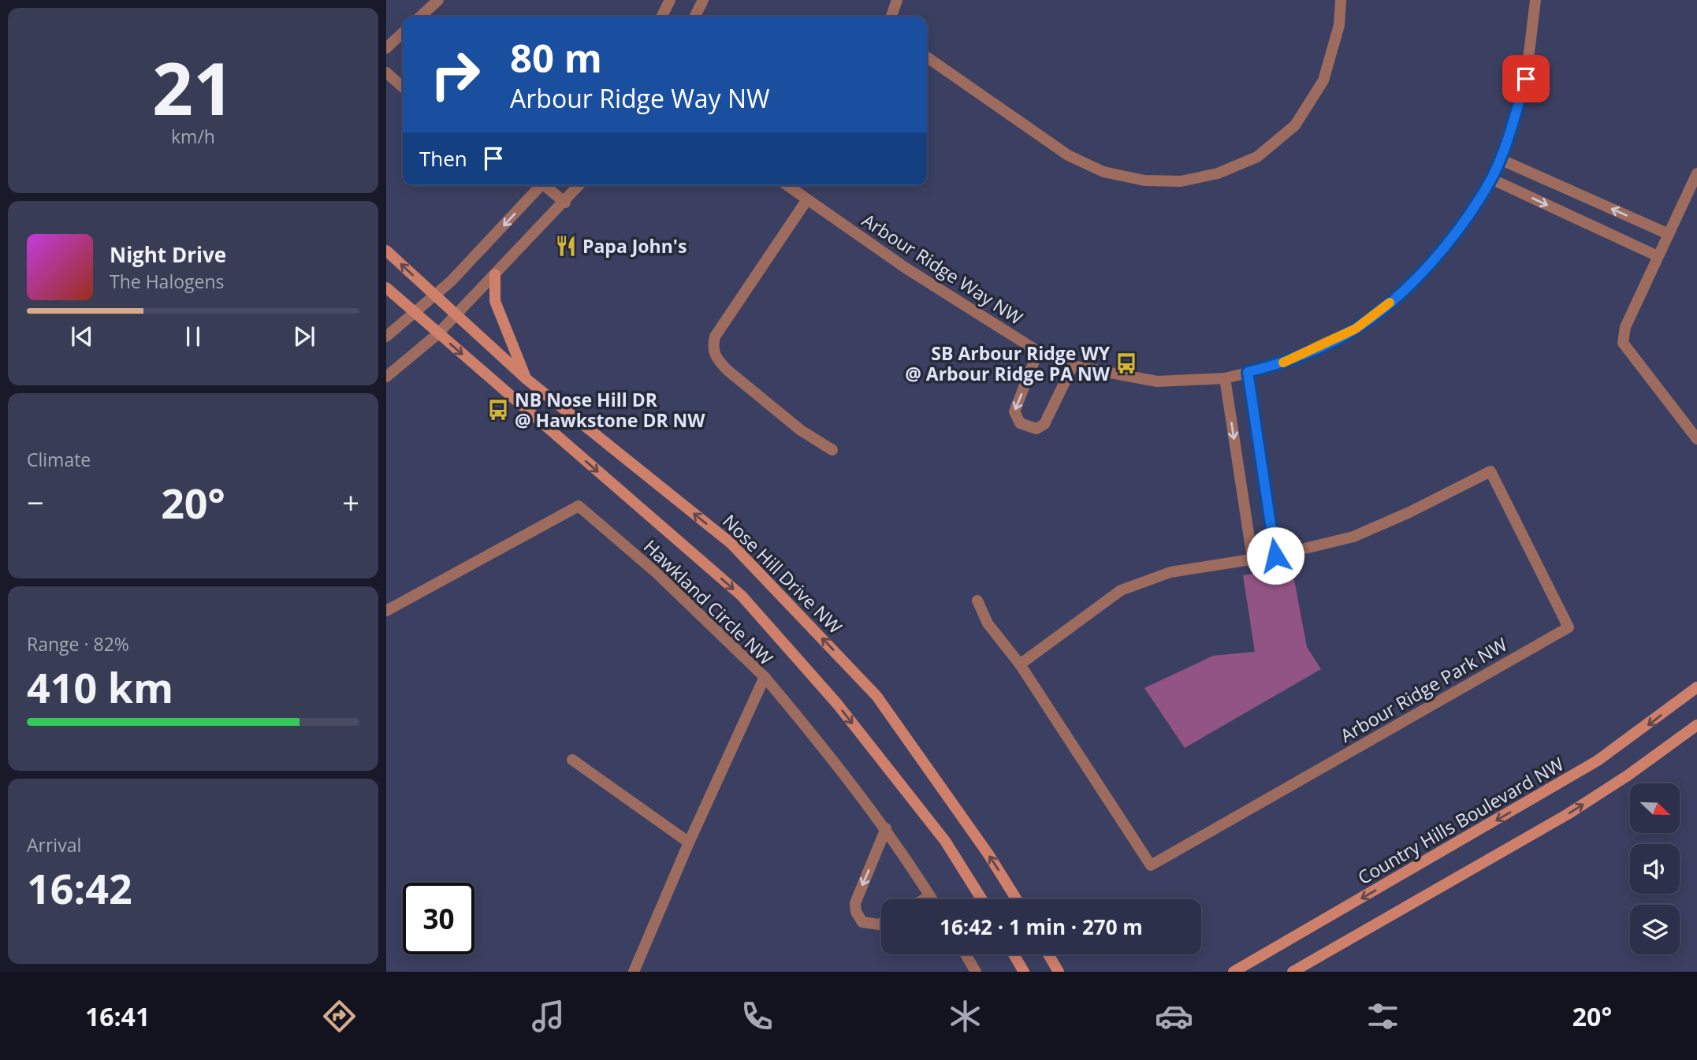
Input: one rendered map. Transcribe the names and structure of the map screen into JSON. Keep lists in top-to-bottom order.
{
  "streets": {
    "main road": ["Nose Hill Drive NW", "Country Hills Boulevard NW"],
    "street": ["Arbour Ridge Way NW", "Hawkland Circle NW", "Arbour Ridge Park NW"]
  },
  "places": {
    "restaurant": ["Papa John's"],
    "bus stop": ["SB Arbour Ridge WY @ Arbour Ridge PA NW", "NB Nose Hill DR @ Hawkstone DR NW"]
  },
  "north": "bottom right",
  "page": {
    "tile": [
      ["21", "km/h"],
      "Climate",
      ["Range · 82%", "410 km"],
      ["Arrival", "16:42"]
    ],
    "turn": ["80 m", "Arbour Ridge Way NW"],
    "then": "Then",
    "song": ["Night Drive", "The Halogens"],
    "heat": ["−", "20°", "+"],
    "limit": "30",
    "trip": "16:42 · 1 min · 270 m",
    "tabs": ["16:41", "20°"]
  }
}
